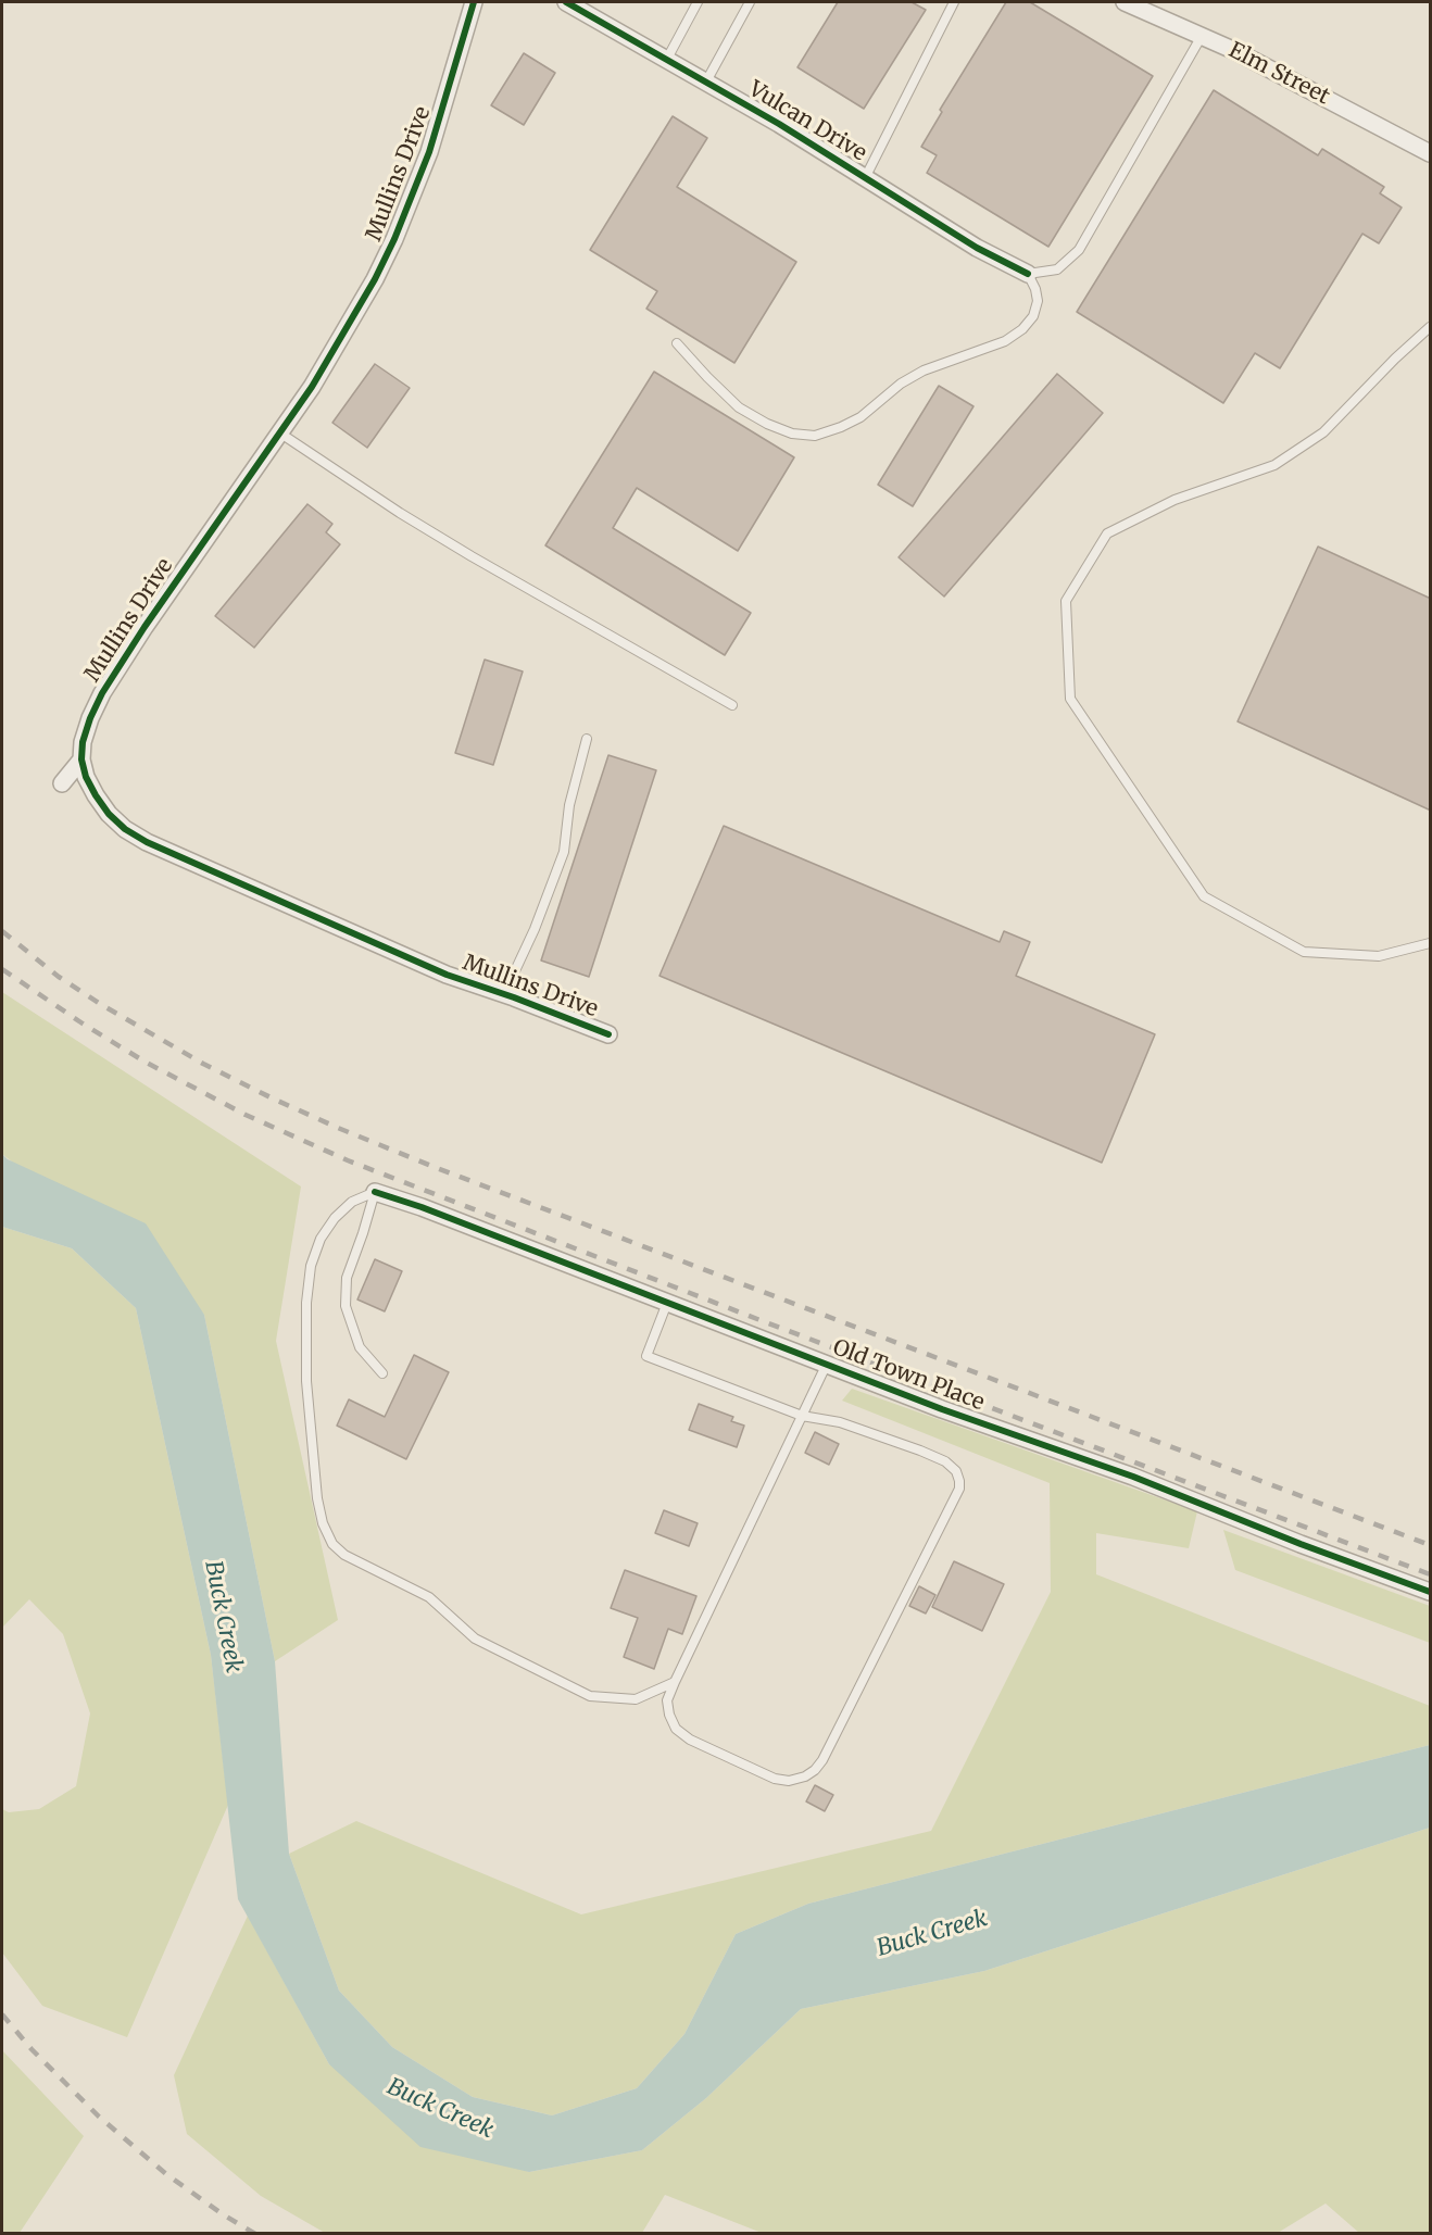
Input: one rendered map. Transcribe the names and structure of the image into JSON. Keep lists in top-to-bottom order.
{
  "streets": {
    "street": [
      "Elm Street",
      "Vulcan Drive",
      "Mullins Drive",
      "Old Town Place"
    ]
  },
  "water": ["Buck Creek"]
}
